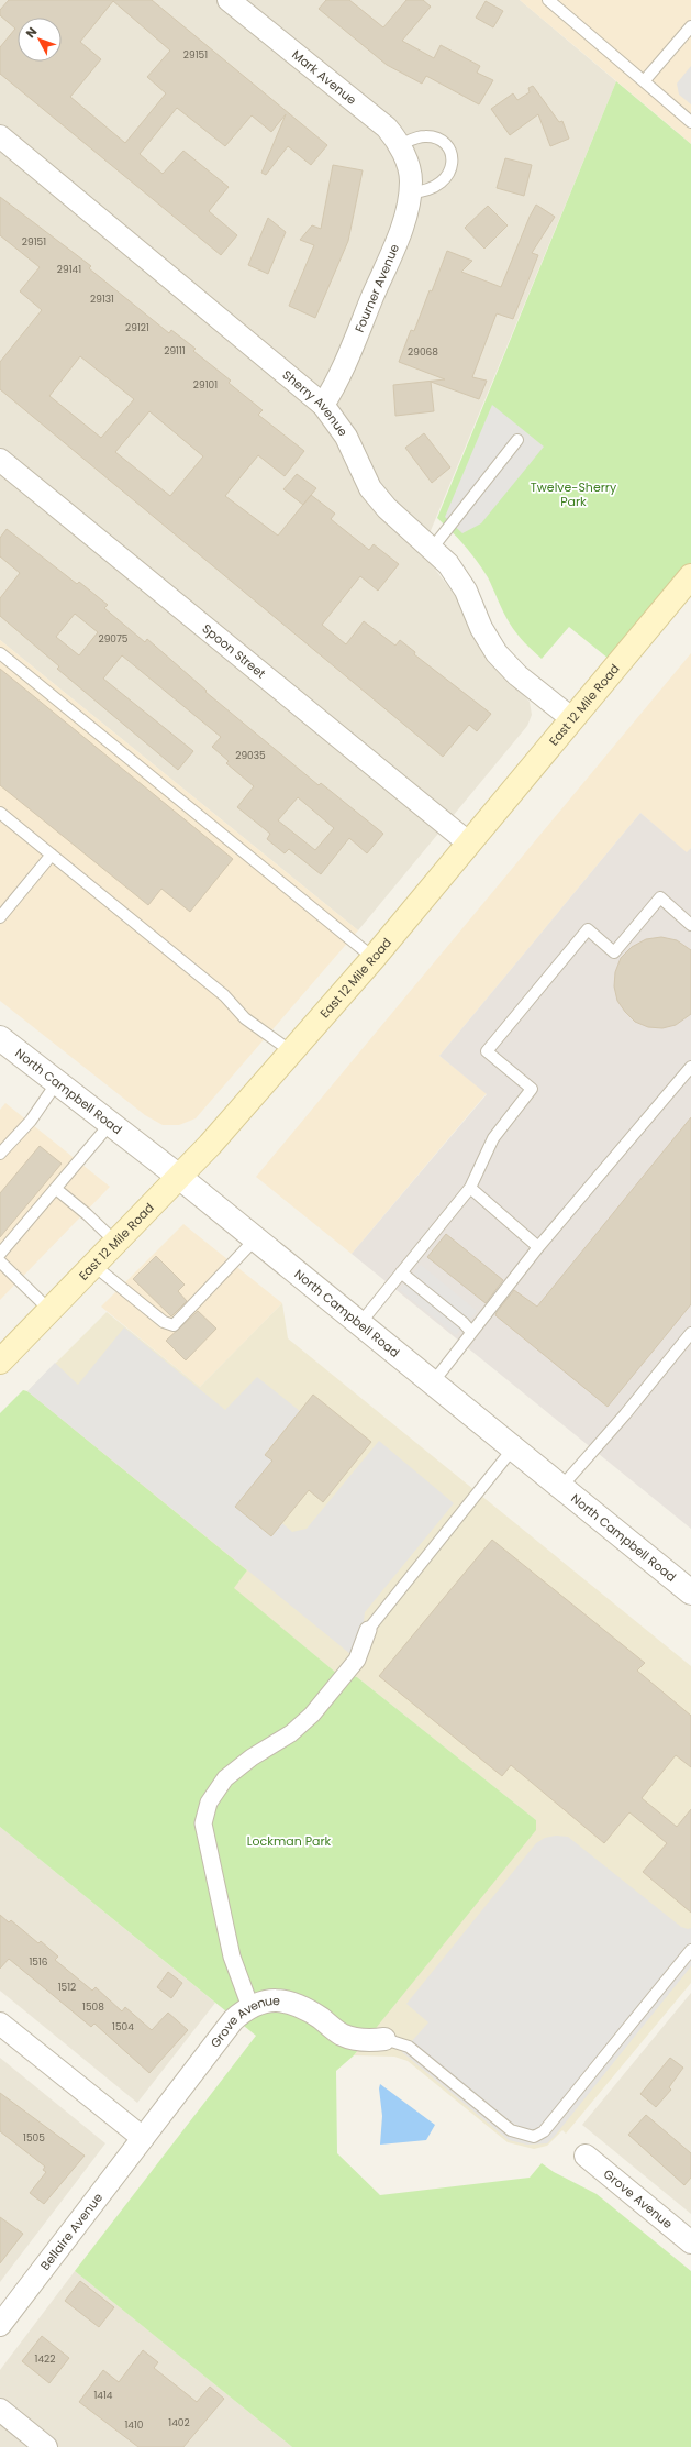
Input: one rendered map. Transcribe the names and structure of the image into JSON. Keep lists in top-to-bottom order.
{
  "streets": {
    "main road": ["East 12 Mile Road"],
    "street": [
      "Mark Avenue",
      "Fourner Avenue",
      "Sherry Avenue",
      "Spoon Street",
      "North Campbell Road",
      "Grove Avenue",
      "Bellaire Avenue"
    ]
  },
  "crossings": [
    ["Mark Avenue", "Fourner Avenue"],
    ["Fourner Avenue", "Sherry Avenue"],
    ["Sherry Avenue", "East 12 Mile Road"],
    ["Spoon Street", "East 12 Mile Road"],
    ["East 12 Mile Road", "North Campbell Road"],
    ["Grove Avenue", "Bellaire Avenue"]
  ],
  "parks": ["Twelve-Sherry Park", "Lockman Park"],
  "house_numbers": [
    "29151",
    "29151",
    "29141",
    "29131",
    "29121",
    "29111",
    "29068",
    "29101",
    "29075",
    "29035",
    "1516",
    "1512",
    "1508",
    "1504",
    "1505",
    "1422",
    "1414",
    "1402",
    "1410"
  ],
  "north": "top left"
}
